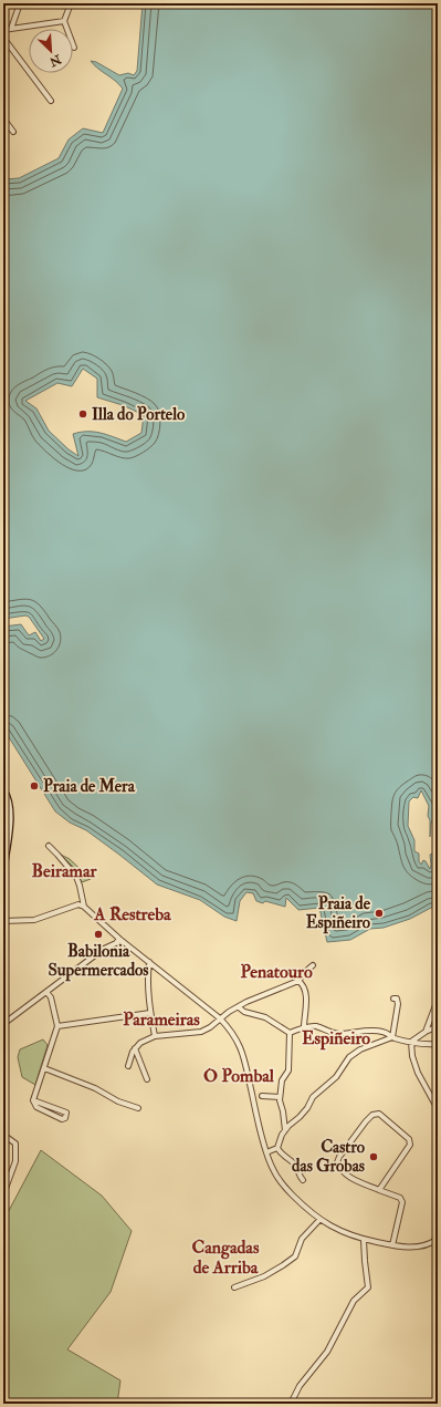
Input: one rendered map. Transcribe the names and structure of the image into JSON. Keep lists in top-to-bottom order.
{
  "districts": [
    "Beiramar",
    "A Restreba",
    "Penatouro",
    "Parameiras",
    "Espiñeiro",
    "O Pombal",
    "Cangadas de Arriba"
  ],
  "places": [
    "Illa do Portelo",
    "Praia de Mera",
    "Praia de Espiñeiro",
    "Babilonia Supermercados",
    "Castro das Grobas"
  ],
  "north": "bottom right"
}
